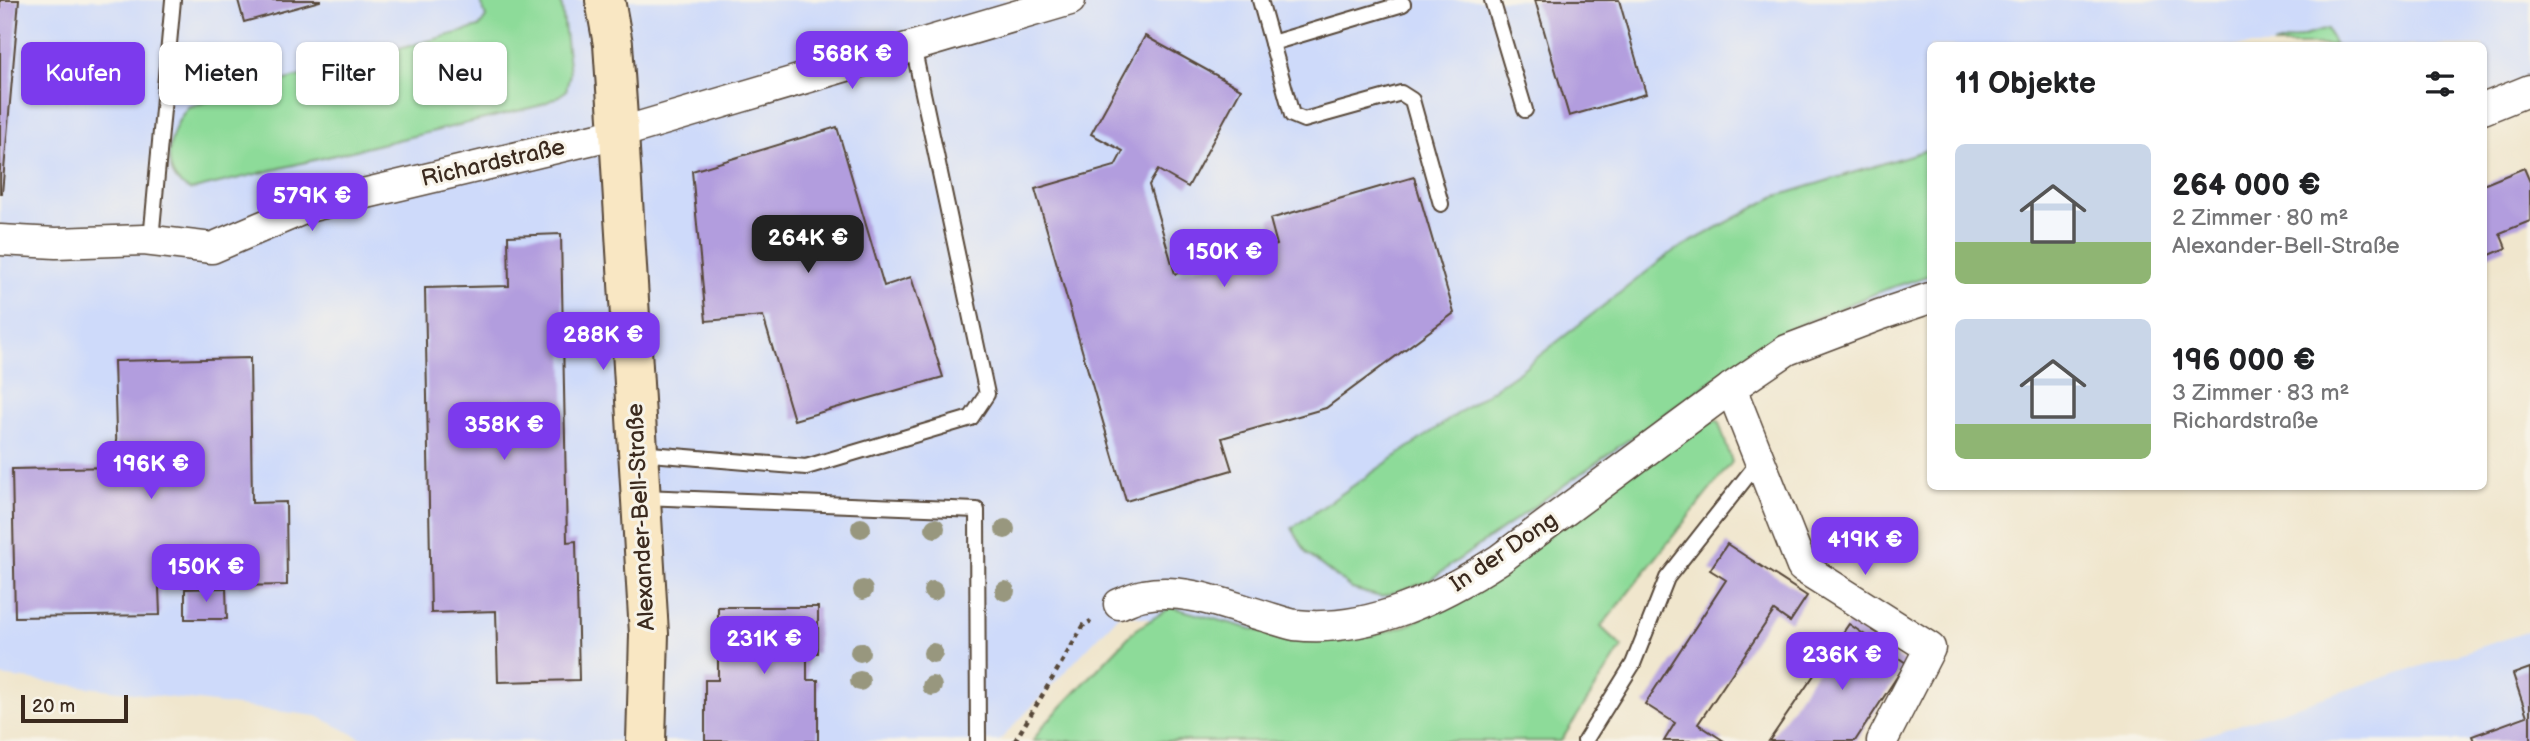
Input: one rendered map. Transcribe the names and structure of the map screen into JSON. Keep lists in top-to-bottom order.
{
  "streets": {
    "street": ["Richardstraße", "Alexander-Bell-Straße", "In der Dong"]
  },
  "crossings": [
    ["Richardstraße", "Alexander-Bell-Straße"]
  ],
  "scale_bar": "20 m",
  "page": {
    "price": [
      "568K €",
      "579K €",
      "264K €",
      "150K €",
      "288K €",
      "358K €",
      "196K €",
      "419K €",
      "150K €",
      "231K €",
      "236K €"
    ],
    "chip": [
      "Kaufen",
      "Mieten",
      "Filter",
      "Neu"
    ],
    "heading": "11 Objekte",
    "list": [
      {
        "name": "264 000 €",
        "note": "2 Zimmer · 80 m² · Alexander-Bell-Straße"
      },
      {
        "name": "196 000 €",
        "note": "3 Zimmer · 83 m² · Richardstraße"
      }
    ],
    "scale": "20 m"
  }
}
